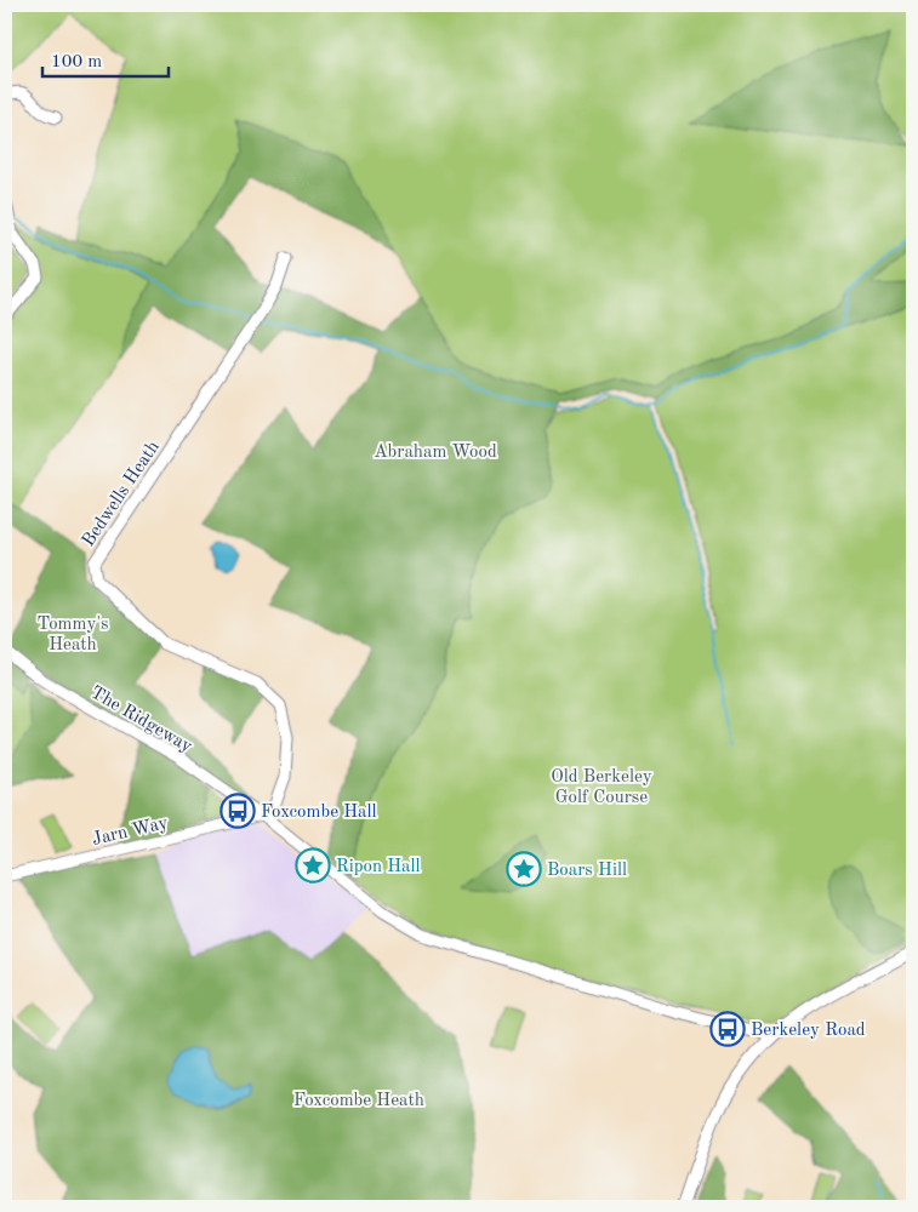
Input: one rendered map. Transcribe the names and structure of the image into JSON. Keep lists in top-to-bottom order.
{
  "streets": {
    "street": ["Bedwells Heath", "The Ridgeway", "Jarn Way"]
  },
  "crossings": [
    ["Bedwells Heath", "The Ridgeway"],
    ["Bedwells Heath", "Jarn Way"],
    ["The Ridgeway", "Jarn Way"]
  ],
  "parks": [
    "Abraham Wood",
    "Tommy's Heath",
    "Old Berkeley Golf Course",
    "Foxcombe Heath"
  ],
  "places": {
    "bus stop": ["Foxcombe Hall", "Berkeley Road"],
    "place": ["Ripon Hall", "Boars Hill"]
  },
  "scale_bar": "100 m"
}
